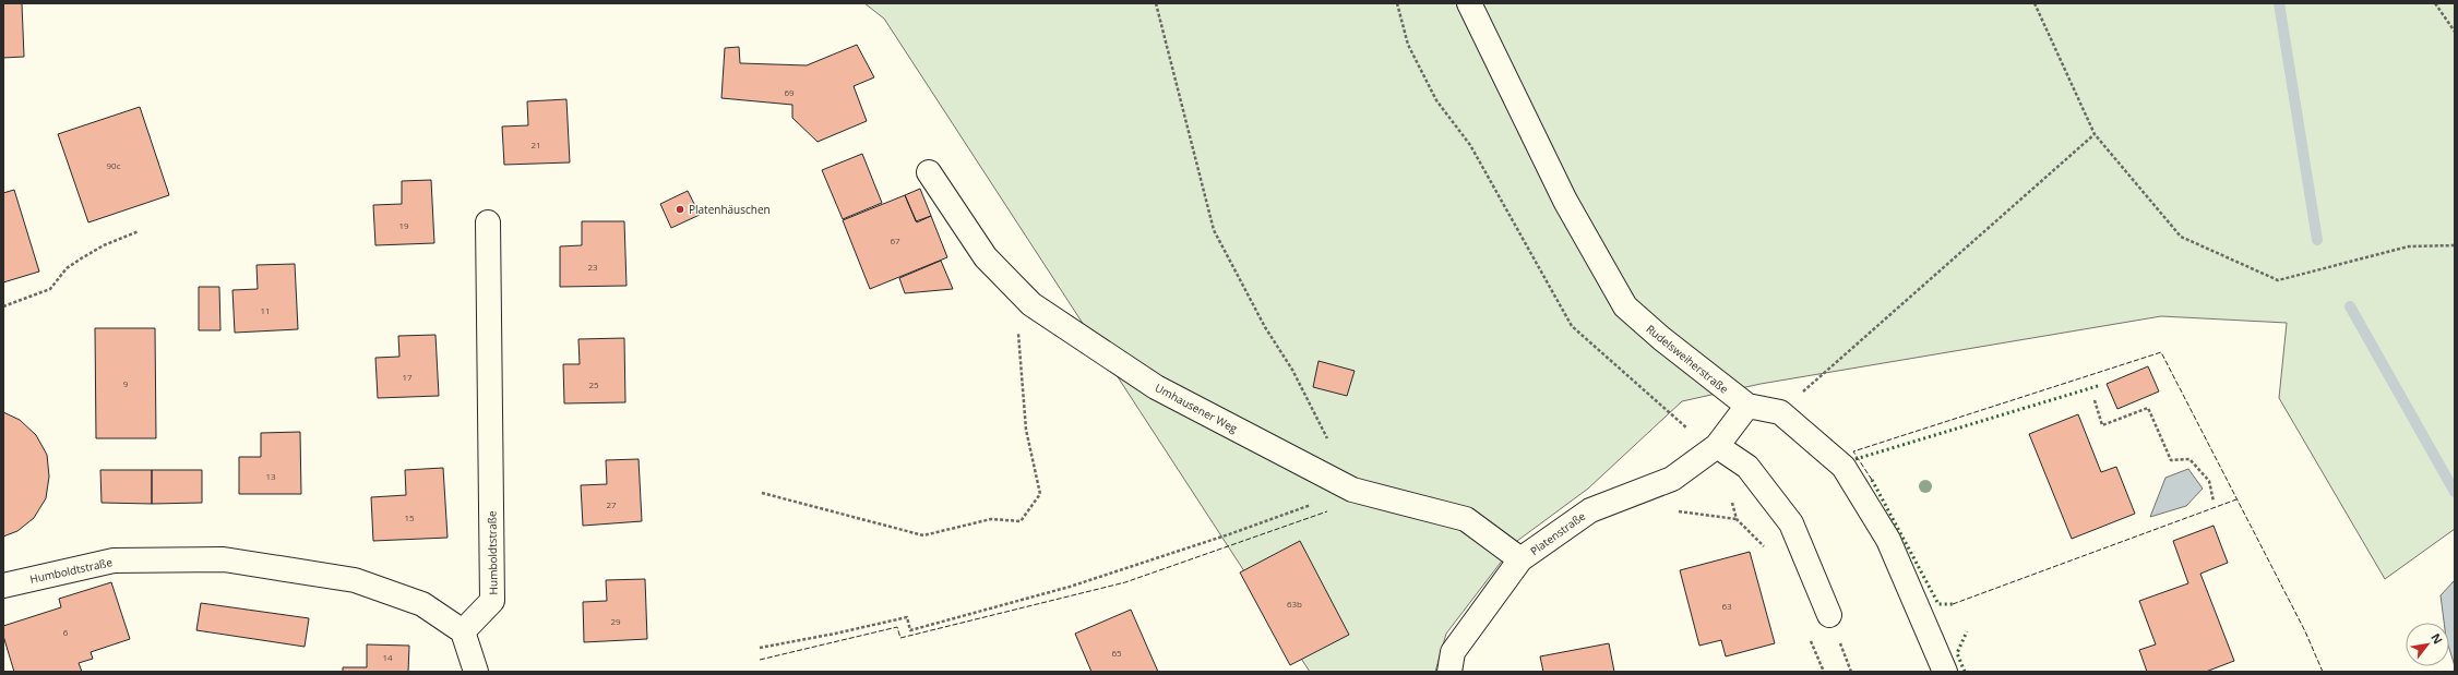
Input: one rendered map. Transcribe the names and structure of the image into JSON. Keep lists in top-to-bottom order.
{
  "streets": {
    "street": [
      "Rudelsweiherstraße",
      "Umhausener Weg",
      "Platenstraße",
      "Humboldtstraße"
    ]
  },
  "crossings": [
    ["Rudelsweiherstraße", "Platenstraße"],
    ["Umhausener Weg", "Platenstraße"]
  ],
  "places": ["Platenhäuschen"],
  "house_numbers": [
    "69",
    "21",
    "90c",
    "19",
    "67",
    "23",
    "11",
    "17",
    "9",
    "25",
    "13",
    "27",
    "15",
    "63b",
    "63",
    "29",
    "6",
    "65",
    "14"
  ],
  "north": "top right"
}
